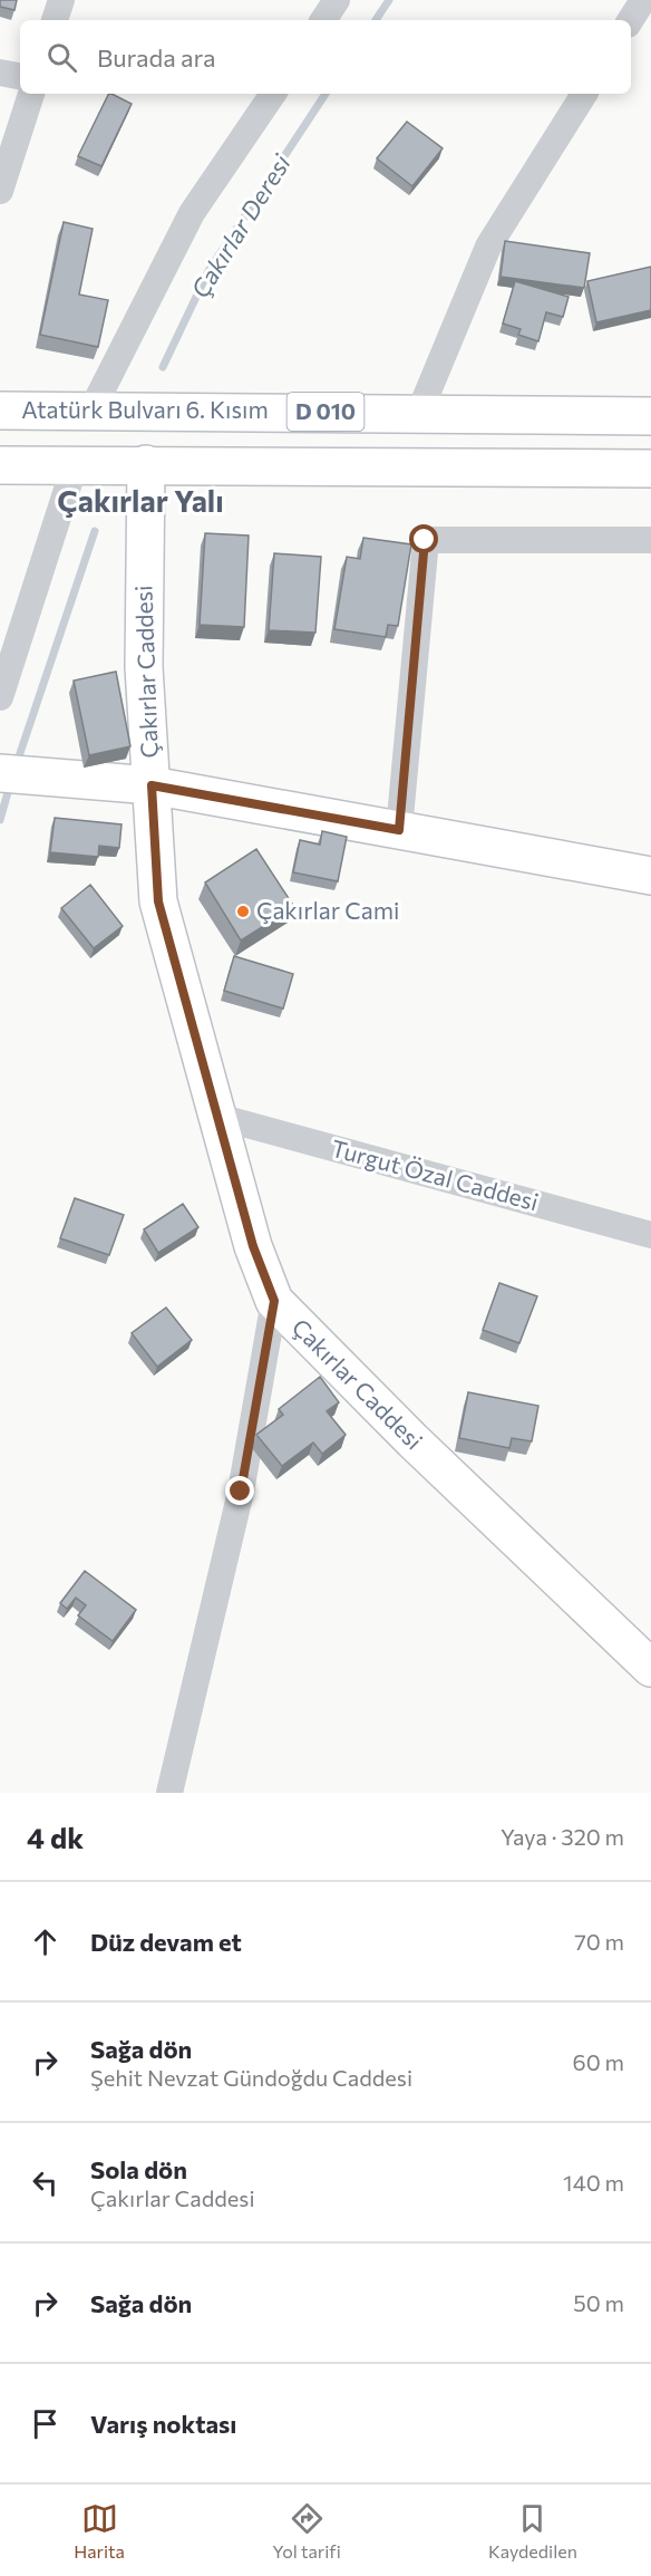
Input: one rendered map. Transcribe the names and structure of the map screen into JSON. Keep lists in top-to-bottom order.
{
  "streets": {
    "main road": ["Atatürk Bulvarı 6. Kısım", "D 010", "Çakırlar Caddesi"],
    "street": ["Turgut Özal Caddesi"]
  },
  "crossings": [
    ["D 010", "Çakırlar Caddesi"],
    ["Çakırlar Caddesi", "Turgut Özal Caddesi"]
  ],
  "districts": ["Çakırlar Yalı"],
  "water": ["Çakırlar Deresi"],
  "places": ["Çakırlar Cami"],
  "page": {
    "search": "Burada ara",
    "heading": ["4 dk", "Yaya · 320 m"],
    "list": [
      ["Düz devam et", "70 m"],
      ["Sağa dön", "Şehit Nevzat Gündoğdu Caddesi", "60 m"],
      ["Sola dön", "Çakırlar Caddesi", "140 m"],
      ["Sağa dön", "50 m"],
      "Varış noktası"
    ],
    "nav": ["Harita", "Yol tarifi", "Kaydedilen"]
  }
}
